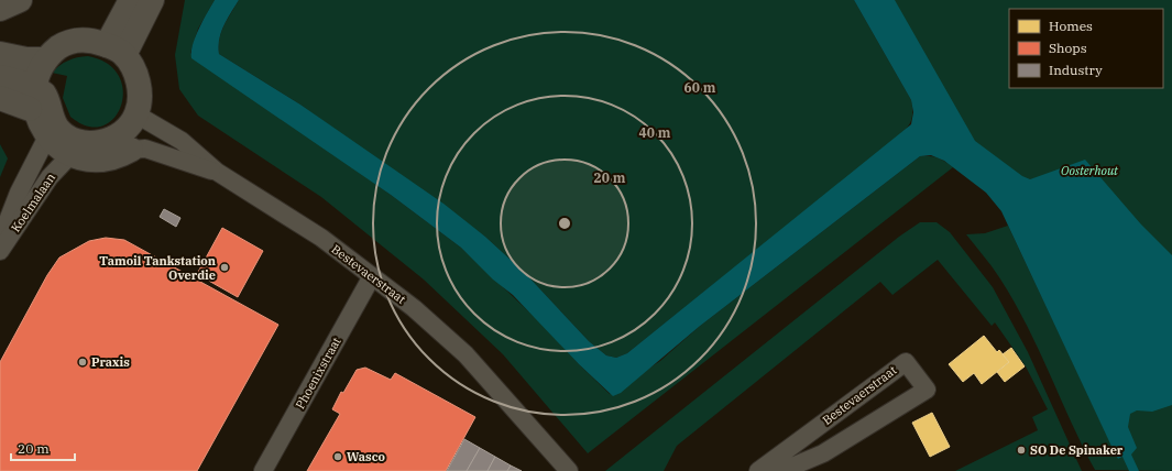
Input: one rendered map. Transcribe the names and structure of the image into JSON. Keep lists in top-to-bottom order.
{
  "streets": {
    "street": ["Koelmalaan", "Bestevaerstraat", "Phoenixstraat"]
  },
  "crossings": [
    ["Koelmalaan", "Bestevaerstraat"],
    ["Bestevaerstraat", "Phoenixstraat"]
  ],
  "parks": ["Oosterhout"],
  "places": [
    "Tamoil Tankstation Overdie",
    "Praxis",
    "SO De Spinaker",
    "Wasco"
  ],
  "legend": ["Homes", "Shops", "Industry"],
  "scale_bar": "20 m",
  "rings": ["60 m", "40 m", "20 m"]
}
